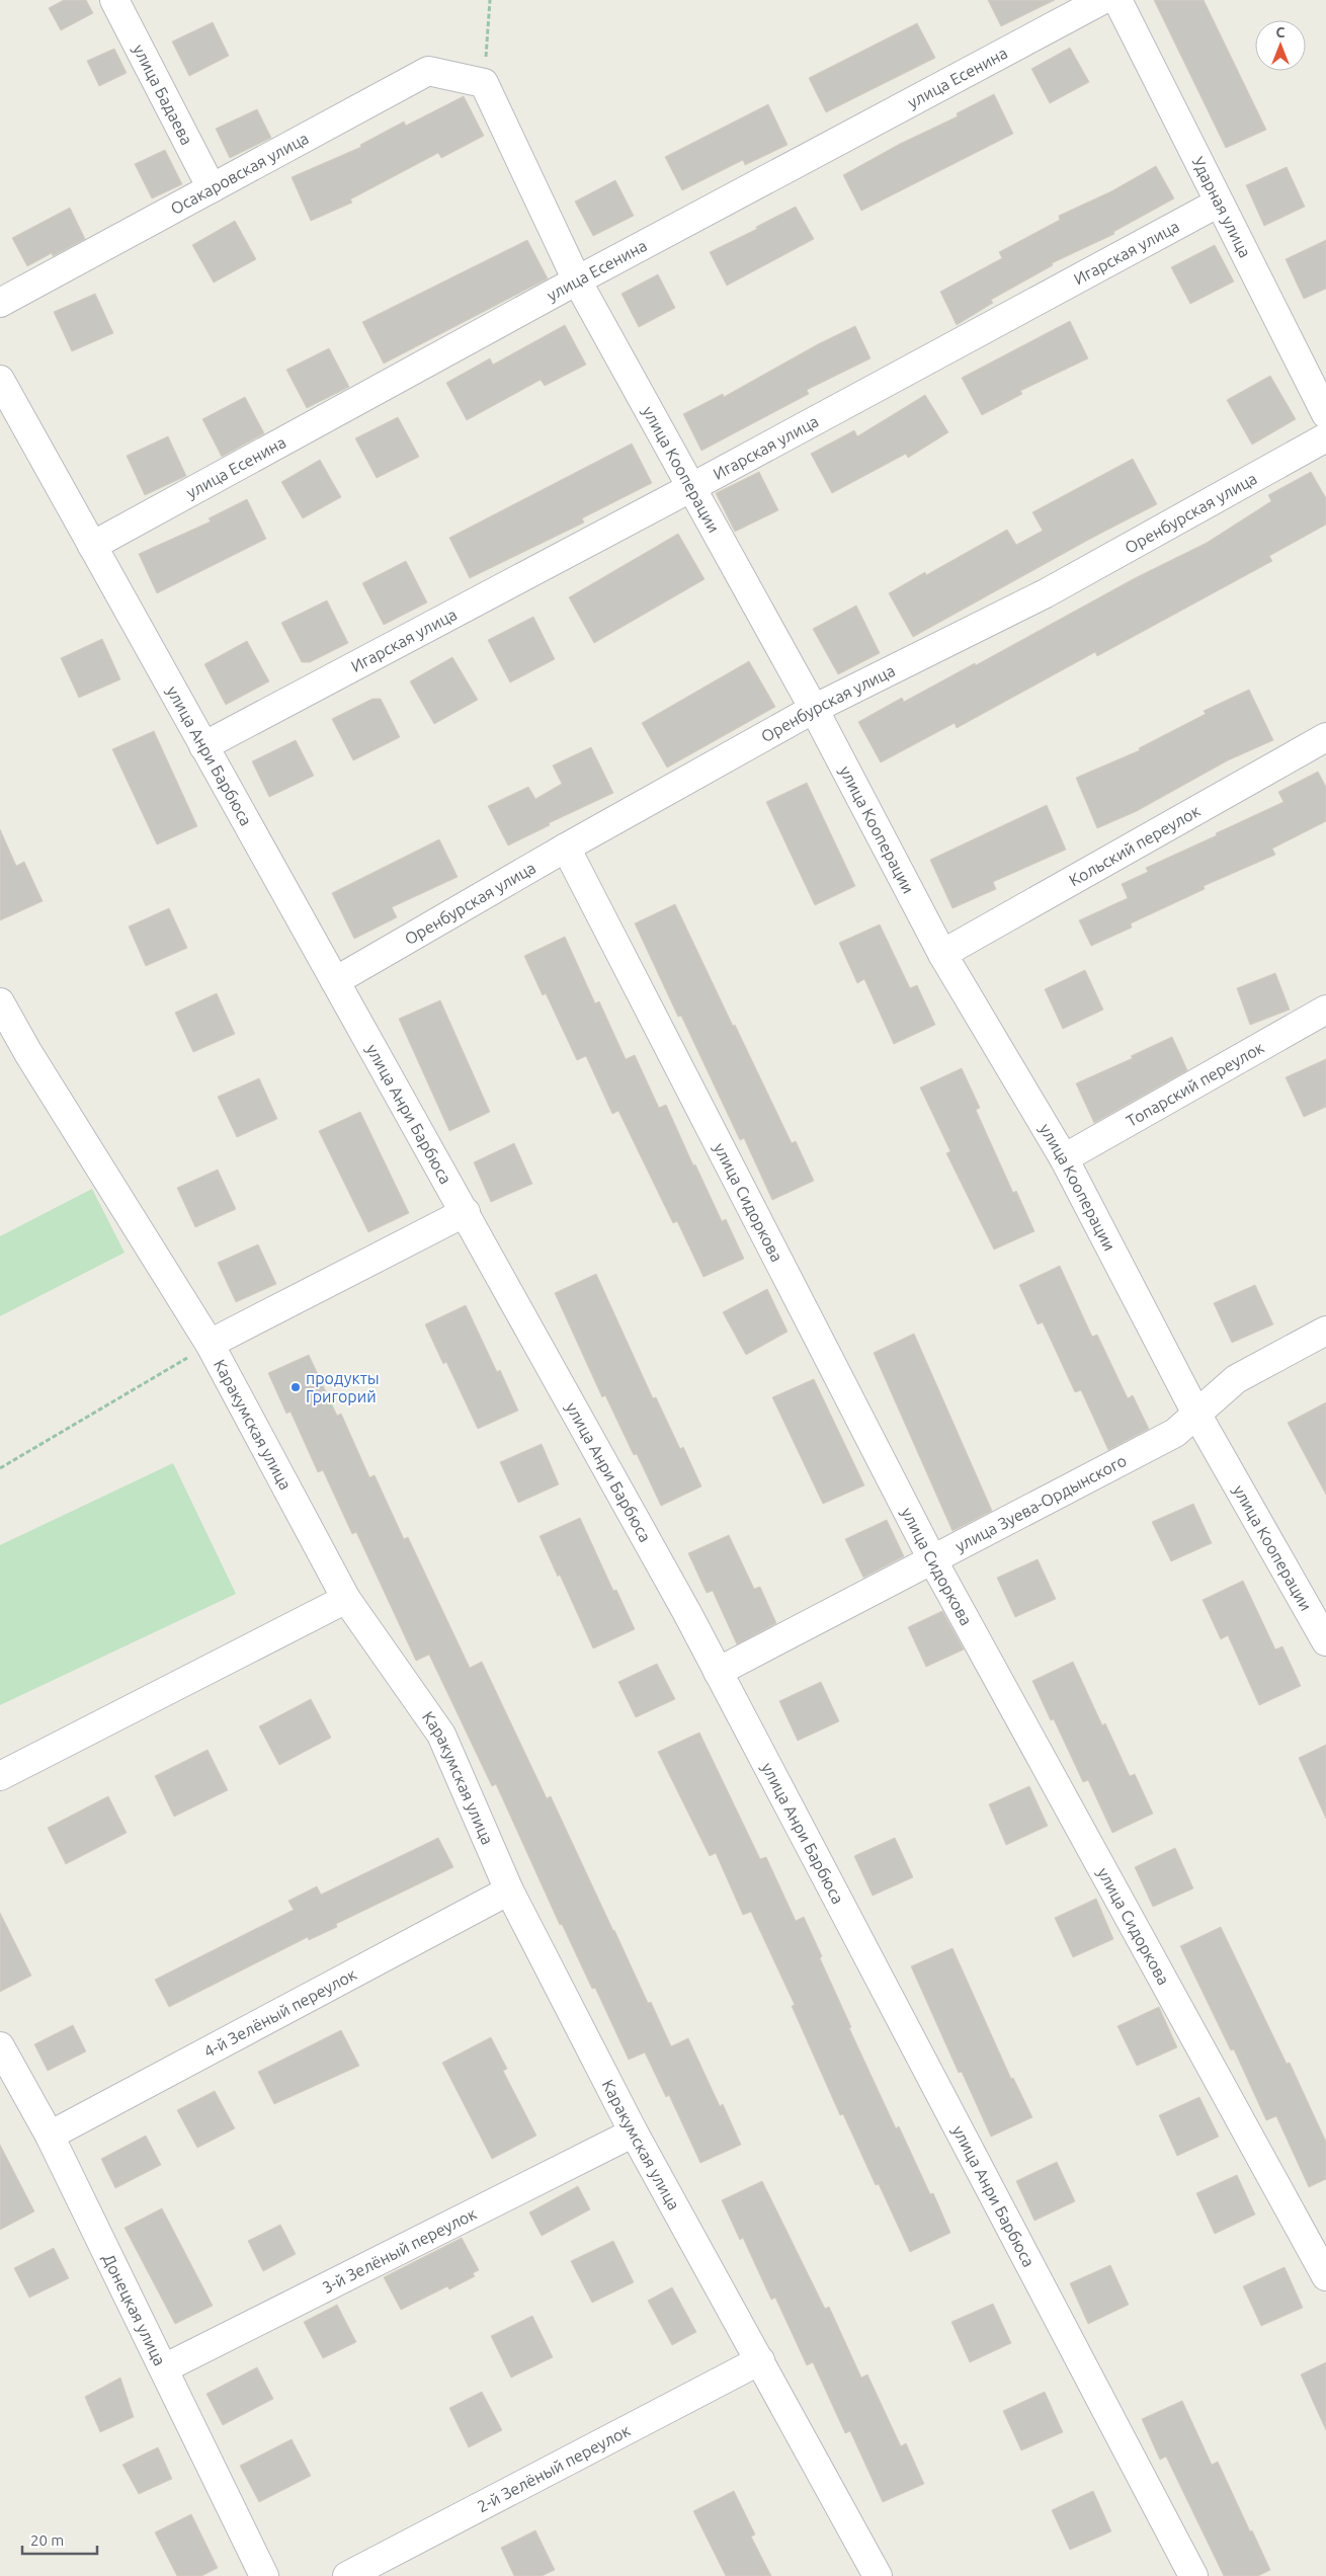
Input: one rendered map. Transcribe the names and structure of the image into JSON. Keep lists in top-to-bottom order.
{
  "streets": {
    "street": [
      "улица Есенина",
      "улица Бадаева",
      "Осакаровская улица",
      "Ударная улица",
      "Игарская улица",
      "улица Кооперации",
      "Оренбурская улица",
      "улица Анри Барбюса",
      "Кольский переулок",
      "Топарский переулок",
      "улица Сидоркова",
      "Каракумская улица",
      "улица Зуева-Ордынского",
      "4-й Зелёный переулок",
      "3-й Зелёный переулок",
      "Донецкая улица",
      "2-й Зелёный переулок"
    ]
  },
  "crossings": [
    ["улица Есенина", "улица Кооперации"],
    ["улица Есенина", "улица Анри Барбюса"],
    ["улица Бадаева", "Осакаровская улица"],
    ["Осакаровская улица", "улица Кооперации"],
    ["Ударная улица", "Игарская улица"],
    ["Игарская улица", "улица Кооперации"],
    ["Игарская улица", "улица Анри Барбюса"],
    ["улица Кооперации", "Оренбурская улица"],
    ["улица Кооперации", "Кольский переулок"],
    ["улица Кооперации", "Топарский переулок"],
    ["улица Кооперации", "улица Зуева-Ордынского"],
    ["Оренбурская улица", "улица Анри Барбюса"],
    ["Оренбурская улица", "улица Сидоркова"],
    ["улица Анри Барбюса", "улица Зуева-Ордынского"],
    ["улица Сидоркова", "улица Зуева-Ордынского"],
    ["Каракумская улица", "4-й Зелёный переулок"],
    ["Каракумская улица", "3-й Зелёный переулок"],
    ["Каракумская улица", "2-й Зелёный переулок"],
    ["4-й Зелёный переулок", "Донецкая улица"],
    ["3-й Зелёный переулок", "Донецкая улица"]
  ],
  "places": ["продукты Григорий"],
  "scale_bar": "20 m",
  "north": "top"
}
